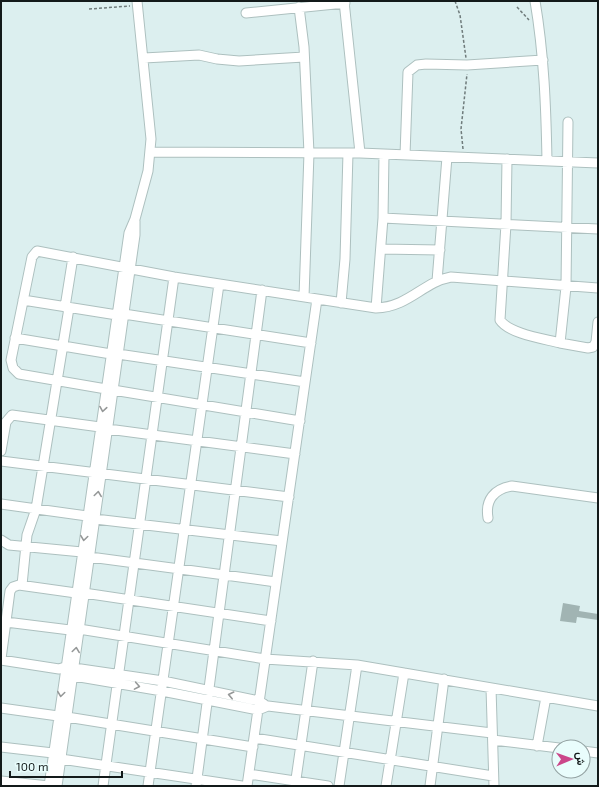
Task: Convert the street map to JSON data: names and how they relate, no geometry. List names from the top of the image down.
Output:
{
  "scale_bar": "100 m",
  "north": "right"
}
